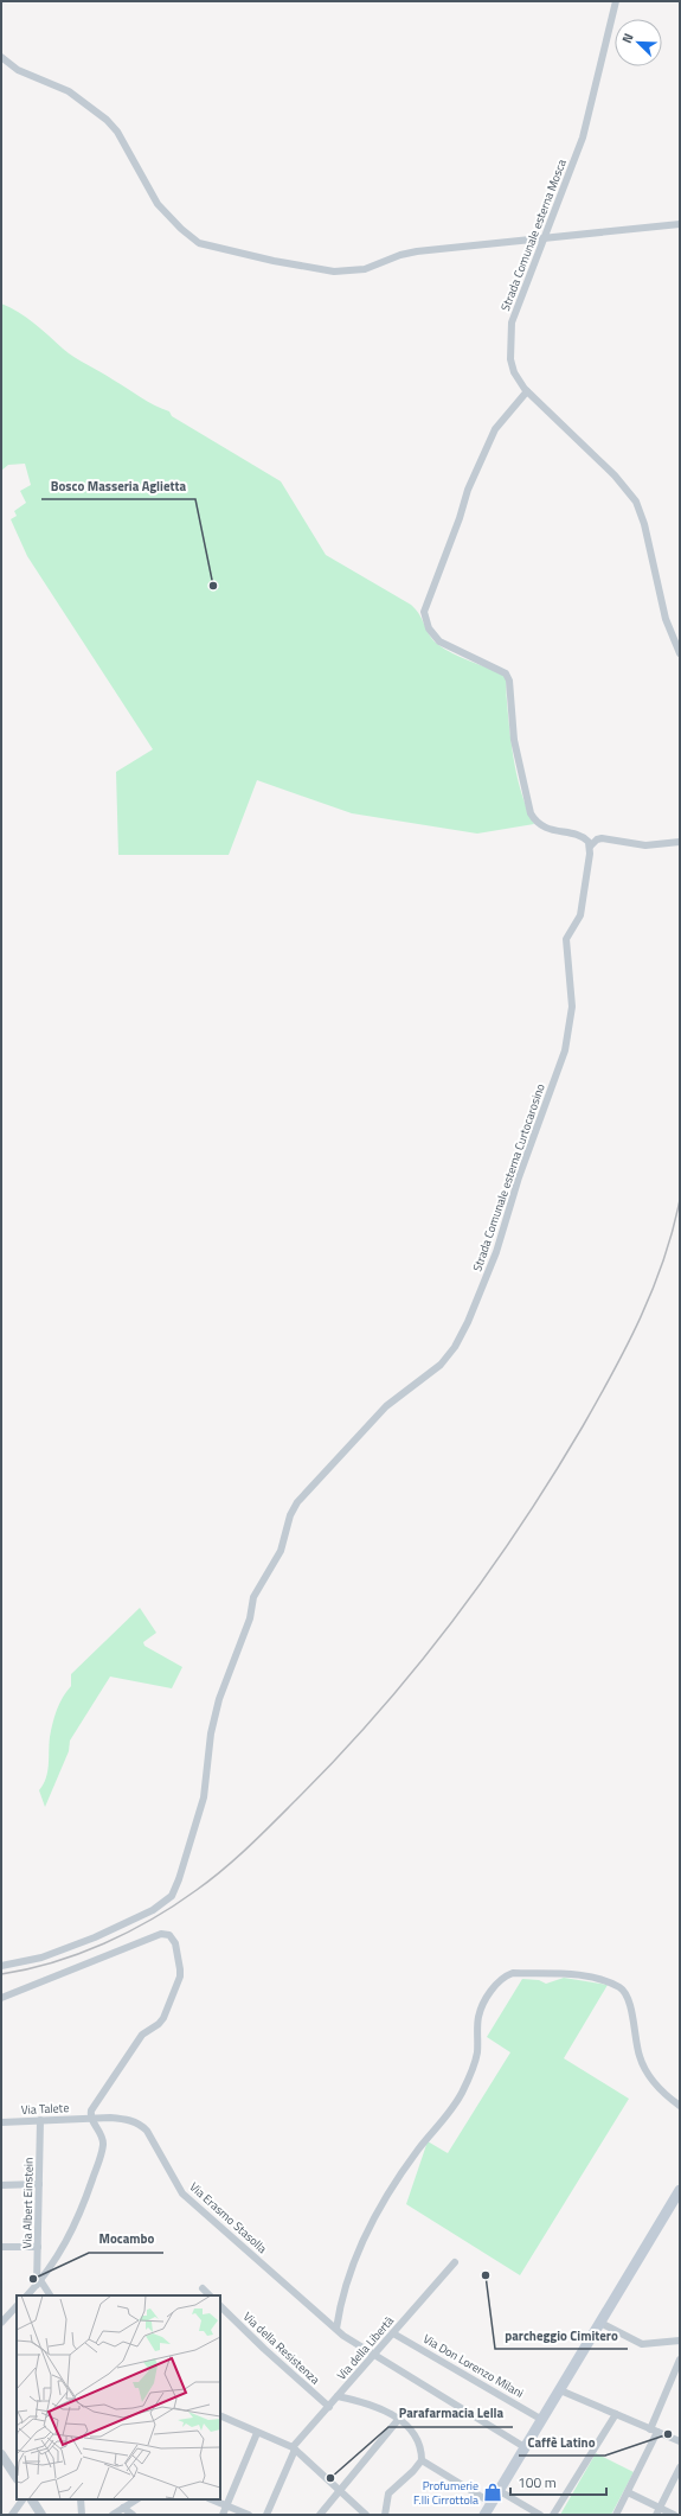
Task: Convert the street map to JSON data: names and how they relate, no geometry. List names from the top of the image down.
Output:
{
  "streets": {
    "street": [
      "Strada Comunale esterna Mosca",
      "Strada Comunale esterna Curtocarosino",
      "Via Talete",
      "Via Albert Einstein",
      "Via Erasmo Stasolla",
      "Via della Resistenza",
      "Via della Libertà",
      "Via Don Lorenzo Milani"
    ]
  },
  "crossings": [
    ["Via Talete", "Via Albert Einstein"],
    ["Via Talete", "Via Erasmo Stasolla"],
    ["Via della Resistenza", "Via della Libertà"],
    ["Via della Libertà", "Via Don Lorenzo Milani"]
  ],
  "places": {
    "other": [
      "Bosco Masseria Aglietta",
      "parcheggio Cimitero",
      "Mocambo",
      "Caffè Latino",
      "Parafarmacia Lella"
    ],
    "shop": ["Profumerie F.lli Cirrottola"]
  },
  "scale_bar": "100 m",
  "north": "top left"
}
